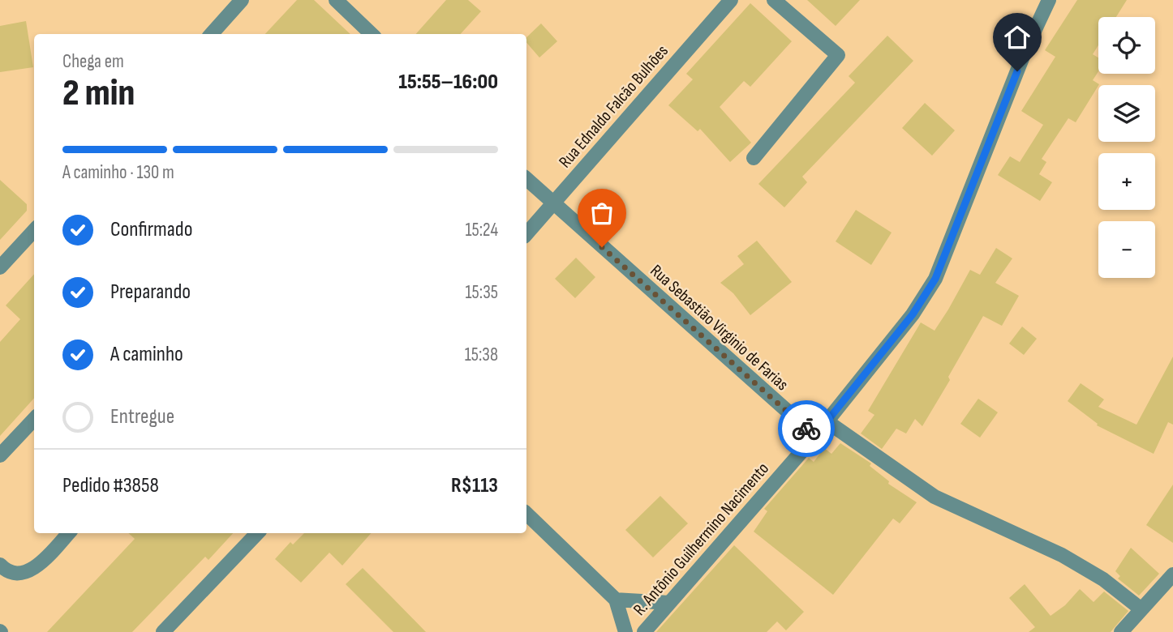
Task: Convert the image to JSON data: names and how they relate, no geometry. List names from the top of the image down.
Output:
{
  "streets": {
    "street": ["Rua Ednaldo Falcão Bulhões", "Rua Sebastião Virginio de Farias", "R. Antônio Guilhermino Nacimento"]
  },
  "crossings": [
    ["Rua Ednaldo Falcão Bulhões", "Rua Sebastião Virginio de Farias"],
    ["Rua Sebastião Virginio de Farias", "R. Antônio Guilhermino Nacimento"]
  ],
  "page": {
    "map_buttons": ["+", "−"],
    "heading": ["2 min", "Chega em", "15:55–16:00"],
    "panel": ["Pedido #3858", "R$113"],
    "bar": "A caminho · 130 m",
    "list": [
      ["Confirmado", "15:24"],
      ["Preparando", "15:35"],
      ["A caminho", "15:38"],
      "Entregue"
    ]
  }
}
